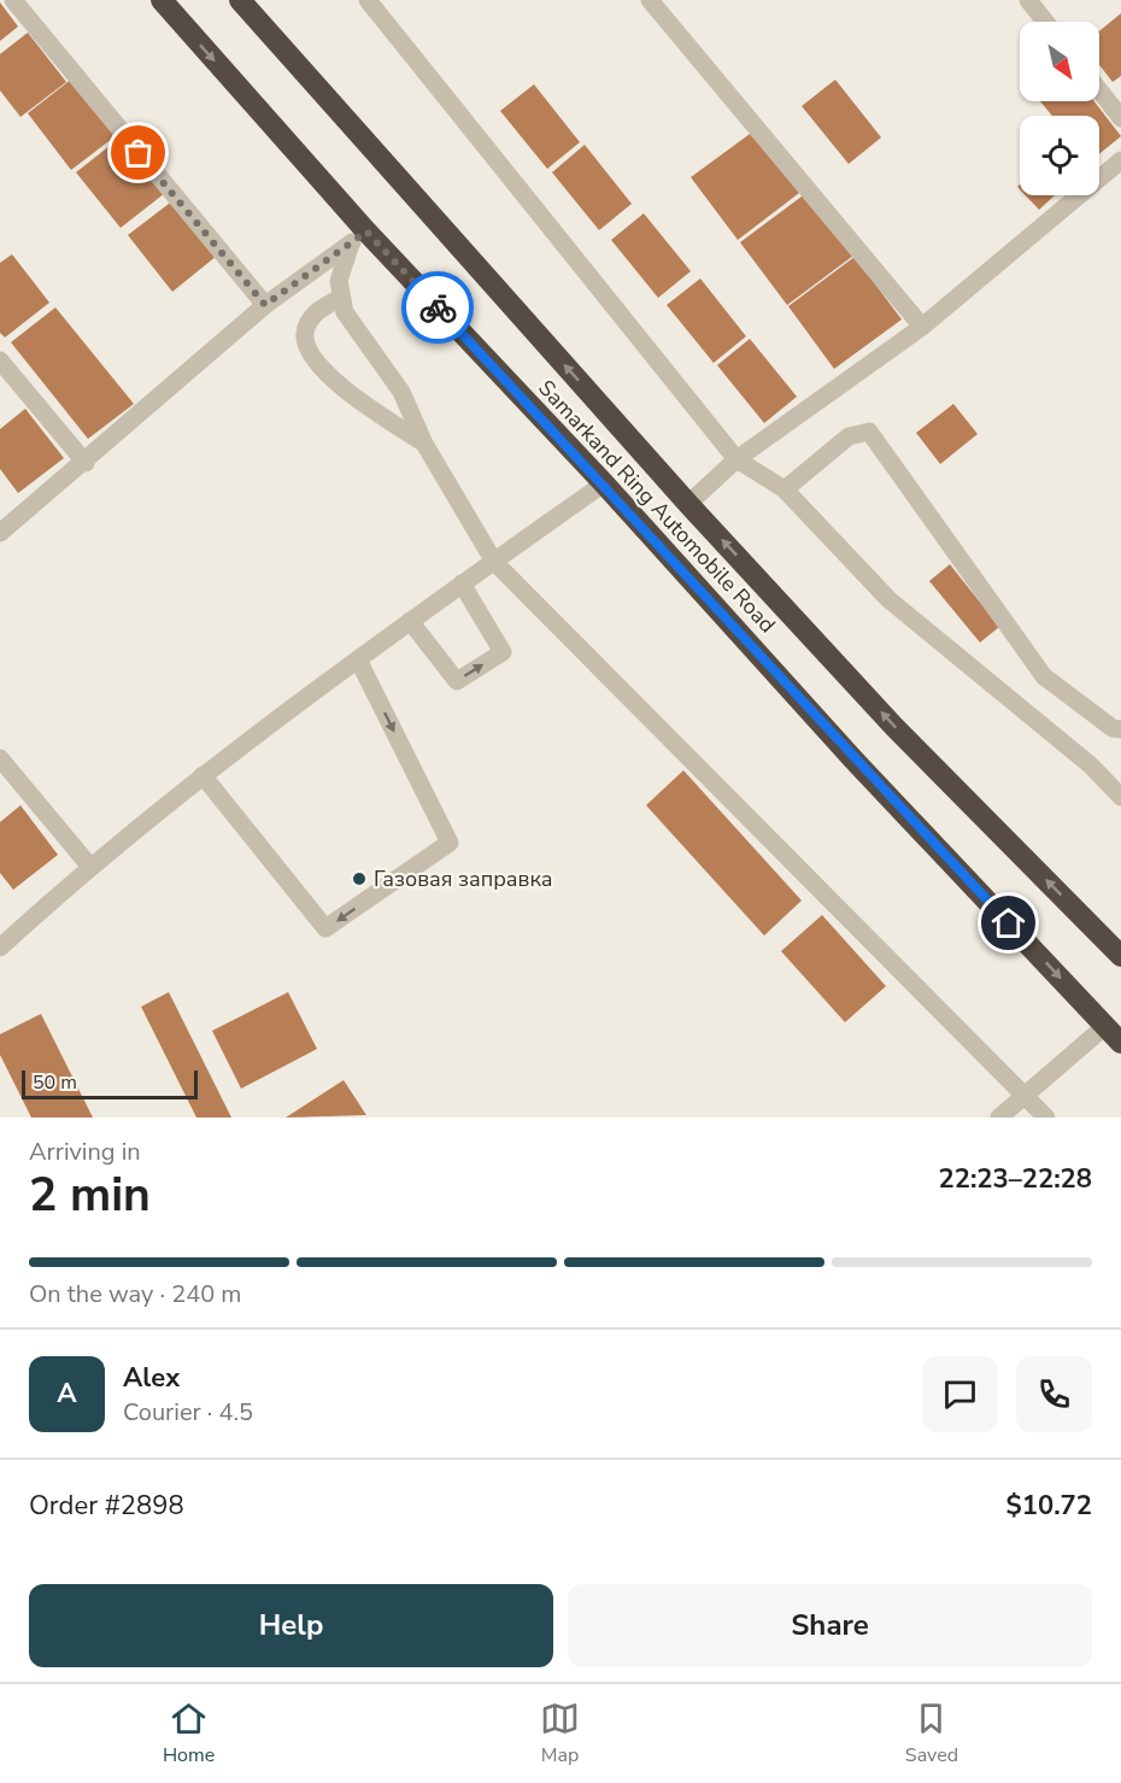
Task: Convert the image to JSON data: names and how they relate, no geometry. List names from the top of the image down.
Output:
{
  "streets": {
    "highway": ["Samarkand Ring Automobile Road"]
  },
  "places": ["Газовая заправка"],
  "scale_bar": "50 m",
  "north": "bottom right",
  "page": {
    "scale": "50 m",
    "heading": ["2 min", "Arriving in", "22:23–22:28"],
    "panel": [
      "Alex",
      "Courier · 4.5",
      "Order #2898",
      "$10.72"
    ],
    "bar": "On the way · 240 m",
    "round": "A",
    "buttons": ["Help", "Share"],
    "tabs": ["Home", "Map", "Saved"]
  }
}
